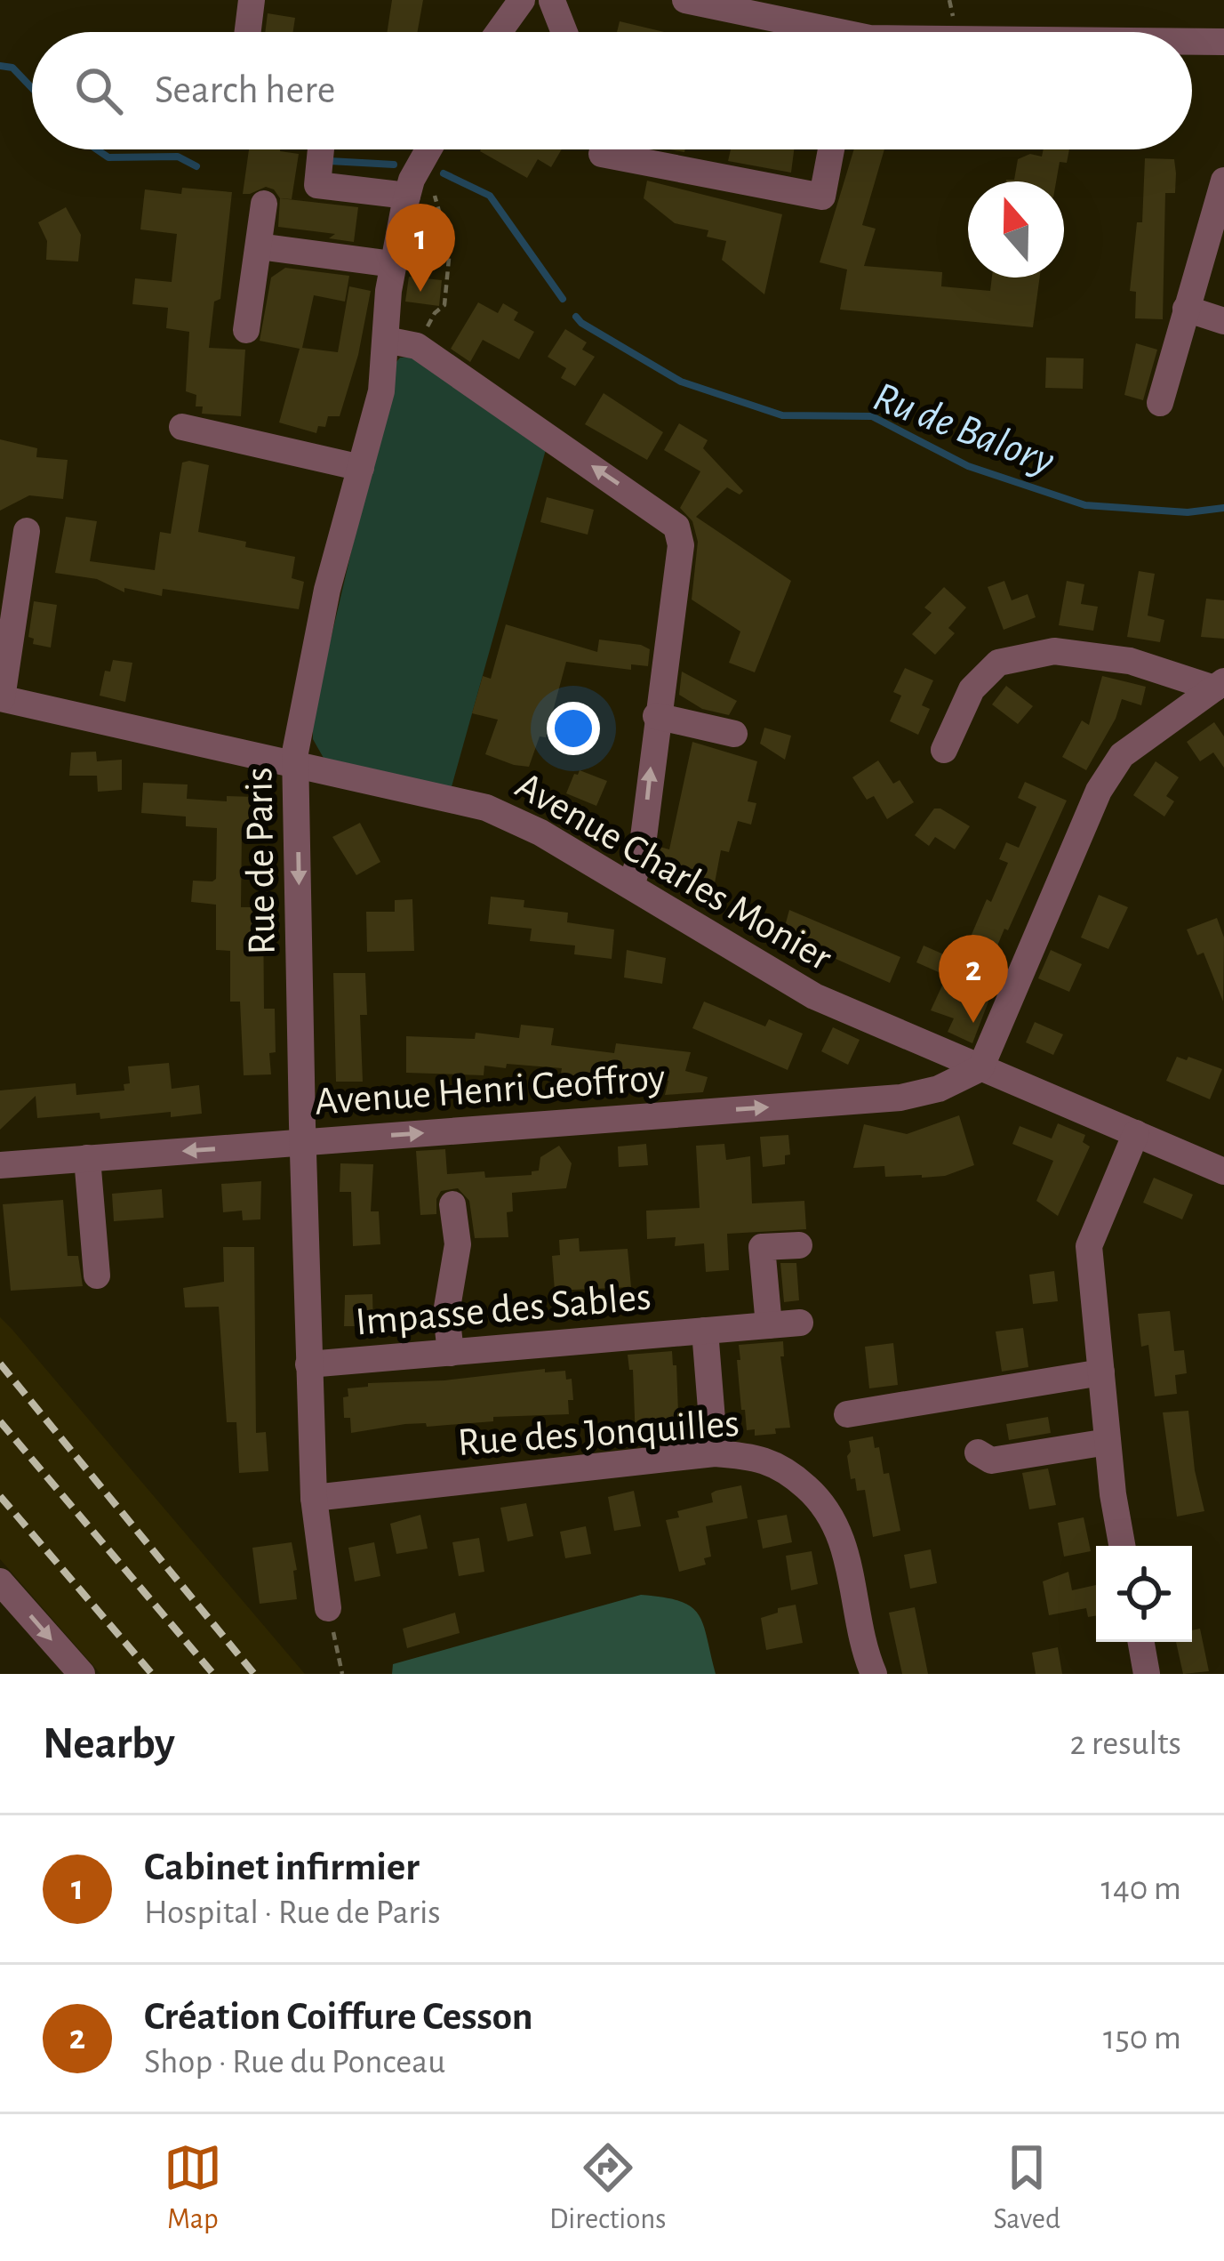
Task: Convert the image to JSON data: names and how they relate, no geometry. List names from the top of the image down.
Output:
{
  "streets": {
    "street": [
      "Rue de Paris",
      "Avenue Charles Monier",
      "Avenue Henri Geoffroy",
      "Impasse des Sables",
      "Rue des Jonquilles"
    ]
  },
  "crossings": [
    ["Rue de Paris", "Avenue Charles Monier"],
    ["Rue de Paris", "Avenue Henri Geoffroy"],
    ["Rue de Paris", "Impasse des Sables"],
    ["Rue de Paris", "Rue des Jonquilles"],
    ["Avenue Charles Monier", "Avenue Henri Geoffroy"],
    ["Impasse des Sables", "Rue des Jonquilles"]
  ],
  "water": ["Ru de Balory"],
  "north": "top",
  "page": {
    "search": "Search here",
    "pins": ["1", "2"],
    "heading": ["Nearby", "2 results"],
    "list": [
      {
        "mark": "1",
        "name": "Cabinet infirmier",
        "note": "Hospital · Rue de Paris",
        "value": "140 m"
      },
      {
        "mark": "2",
        "name": "Création Coiffure Cesson",
        "note": "Shop · Rue du Ponceau",
        "value": "150 m"
      }
    ],
    "nav": ["Map", "Directions", "Saved"]
  }
}
